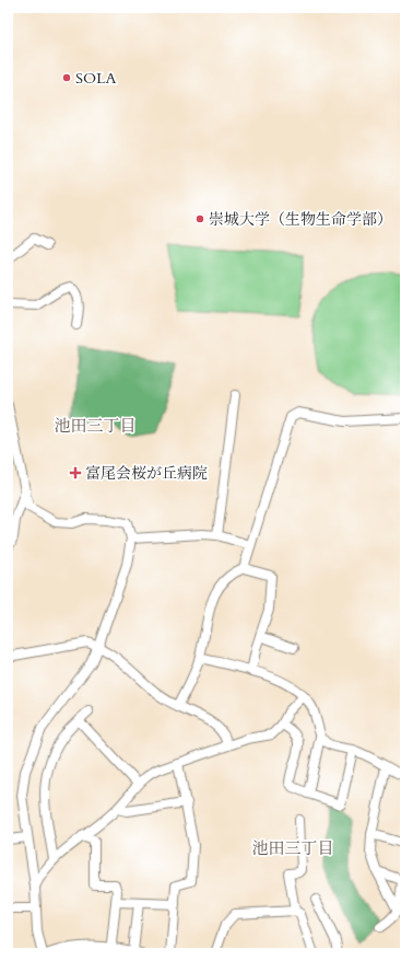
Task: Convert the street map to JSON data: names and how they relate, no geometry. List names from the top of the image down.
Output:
{
  "districts": ["池田三丁目", "池田三丁目"],
  "places": {
    "other": ["SOLA", "崇城大学（生物生命学部）"],
    "health": ["富尾会桜が丘病院"]
  }
}
